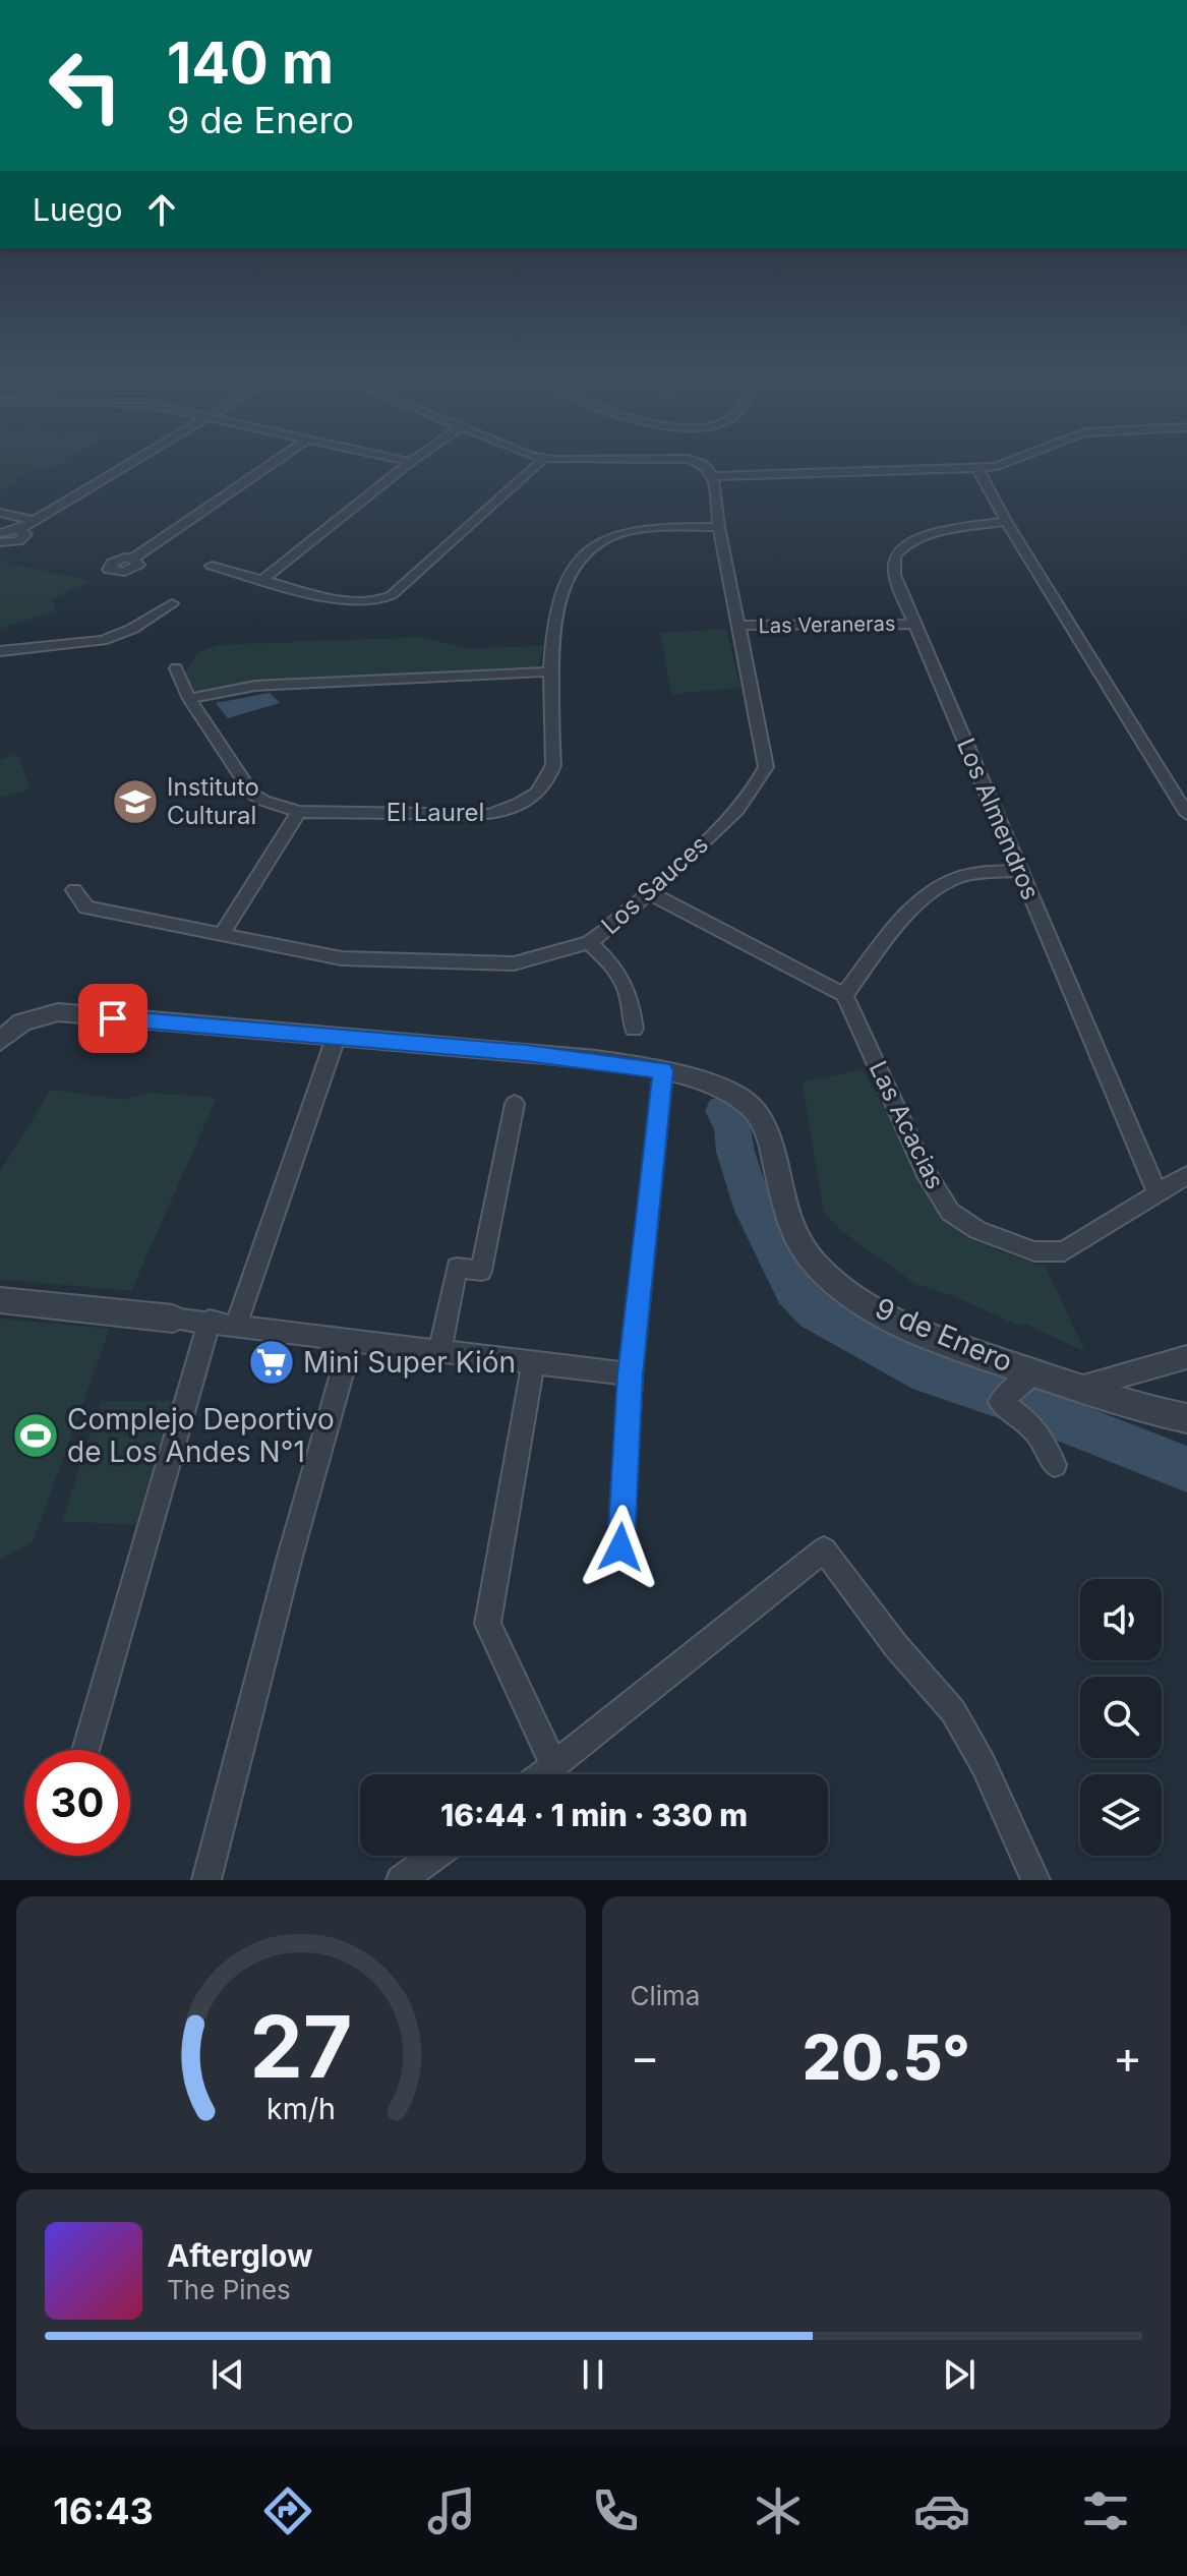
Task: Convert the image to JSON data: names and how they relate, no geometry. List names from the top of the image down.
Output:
{
  "streets": {
    "street": [
      "Las Veraneras",
      "El Laurel",
      "Los Almendros",
      "Los Sauces",
      "Las Acacias",
      "9 de Enero"
    ]
  },
  "crossings": [
    ["Las Veraneras", "Los Almendros"],
    ["Las Veraneras", "Los Sauces"],
    ["El Laurel", "Los Sauces"],
    ["Los Almendros", "Las Acacias"]
  ],
  "places": {
    "school or university": ["Instituto Cultural"],
    "supermarket": ["Mini Super Kión"],
    "sports": ["Complejo Deportivo de Los Andes N°1"]
  },
  "page": {
    "turn": ["140 m", "9 de Enero"],
    "then": "Luego",
    "limit": "30",
    "trip": "16:44 · 1 min · 330 m",
    "tile": "Clima",
    "heat": ["−", "20.5°", "+"],
    "song": ["Afterglow", "The Pines"],
    "tabs": "16:43",
    "gauge": ["27", "km/h"]
  }
}
